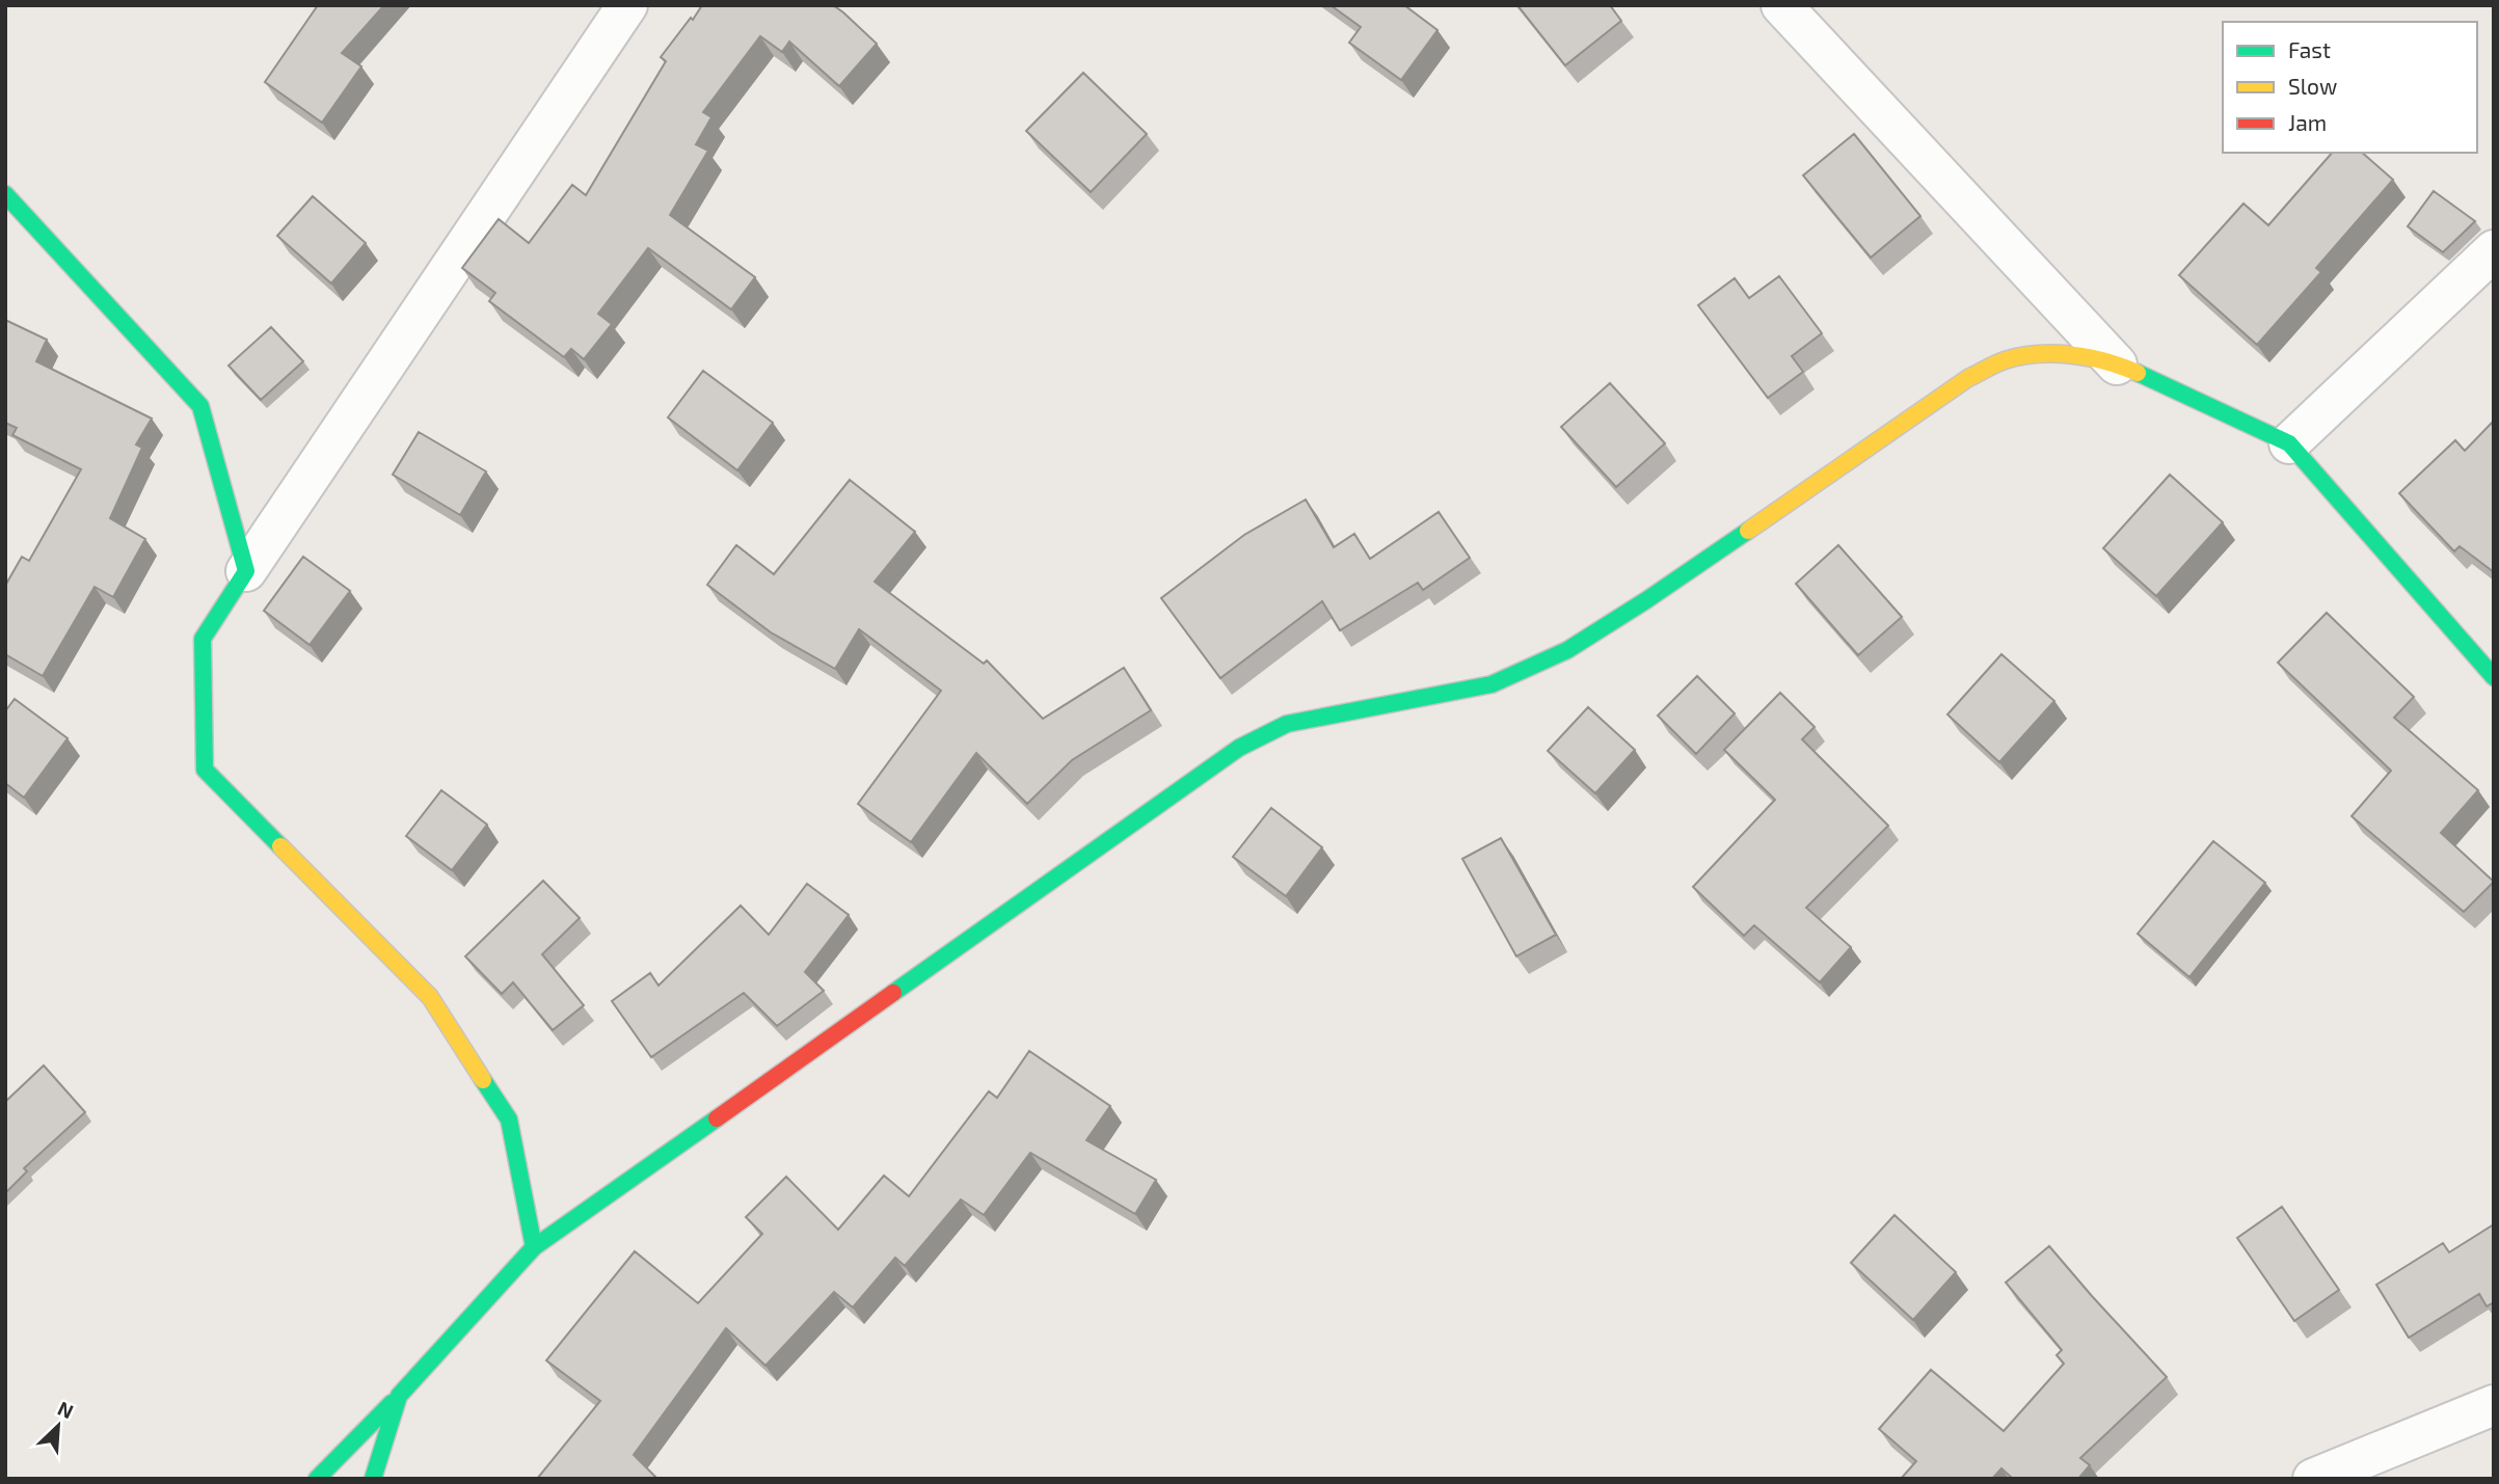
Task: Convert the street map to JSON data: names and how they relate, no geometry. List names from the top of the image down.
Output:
{
  "legend": ["Fast", "Slow", "Jam"],
  "north": "top right"
}
